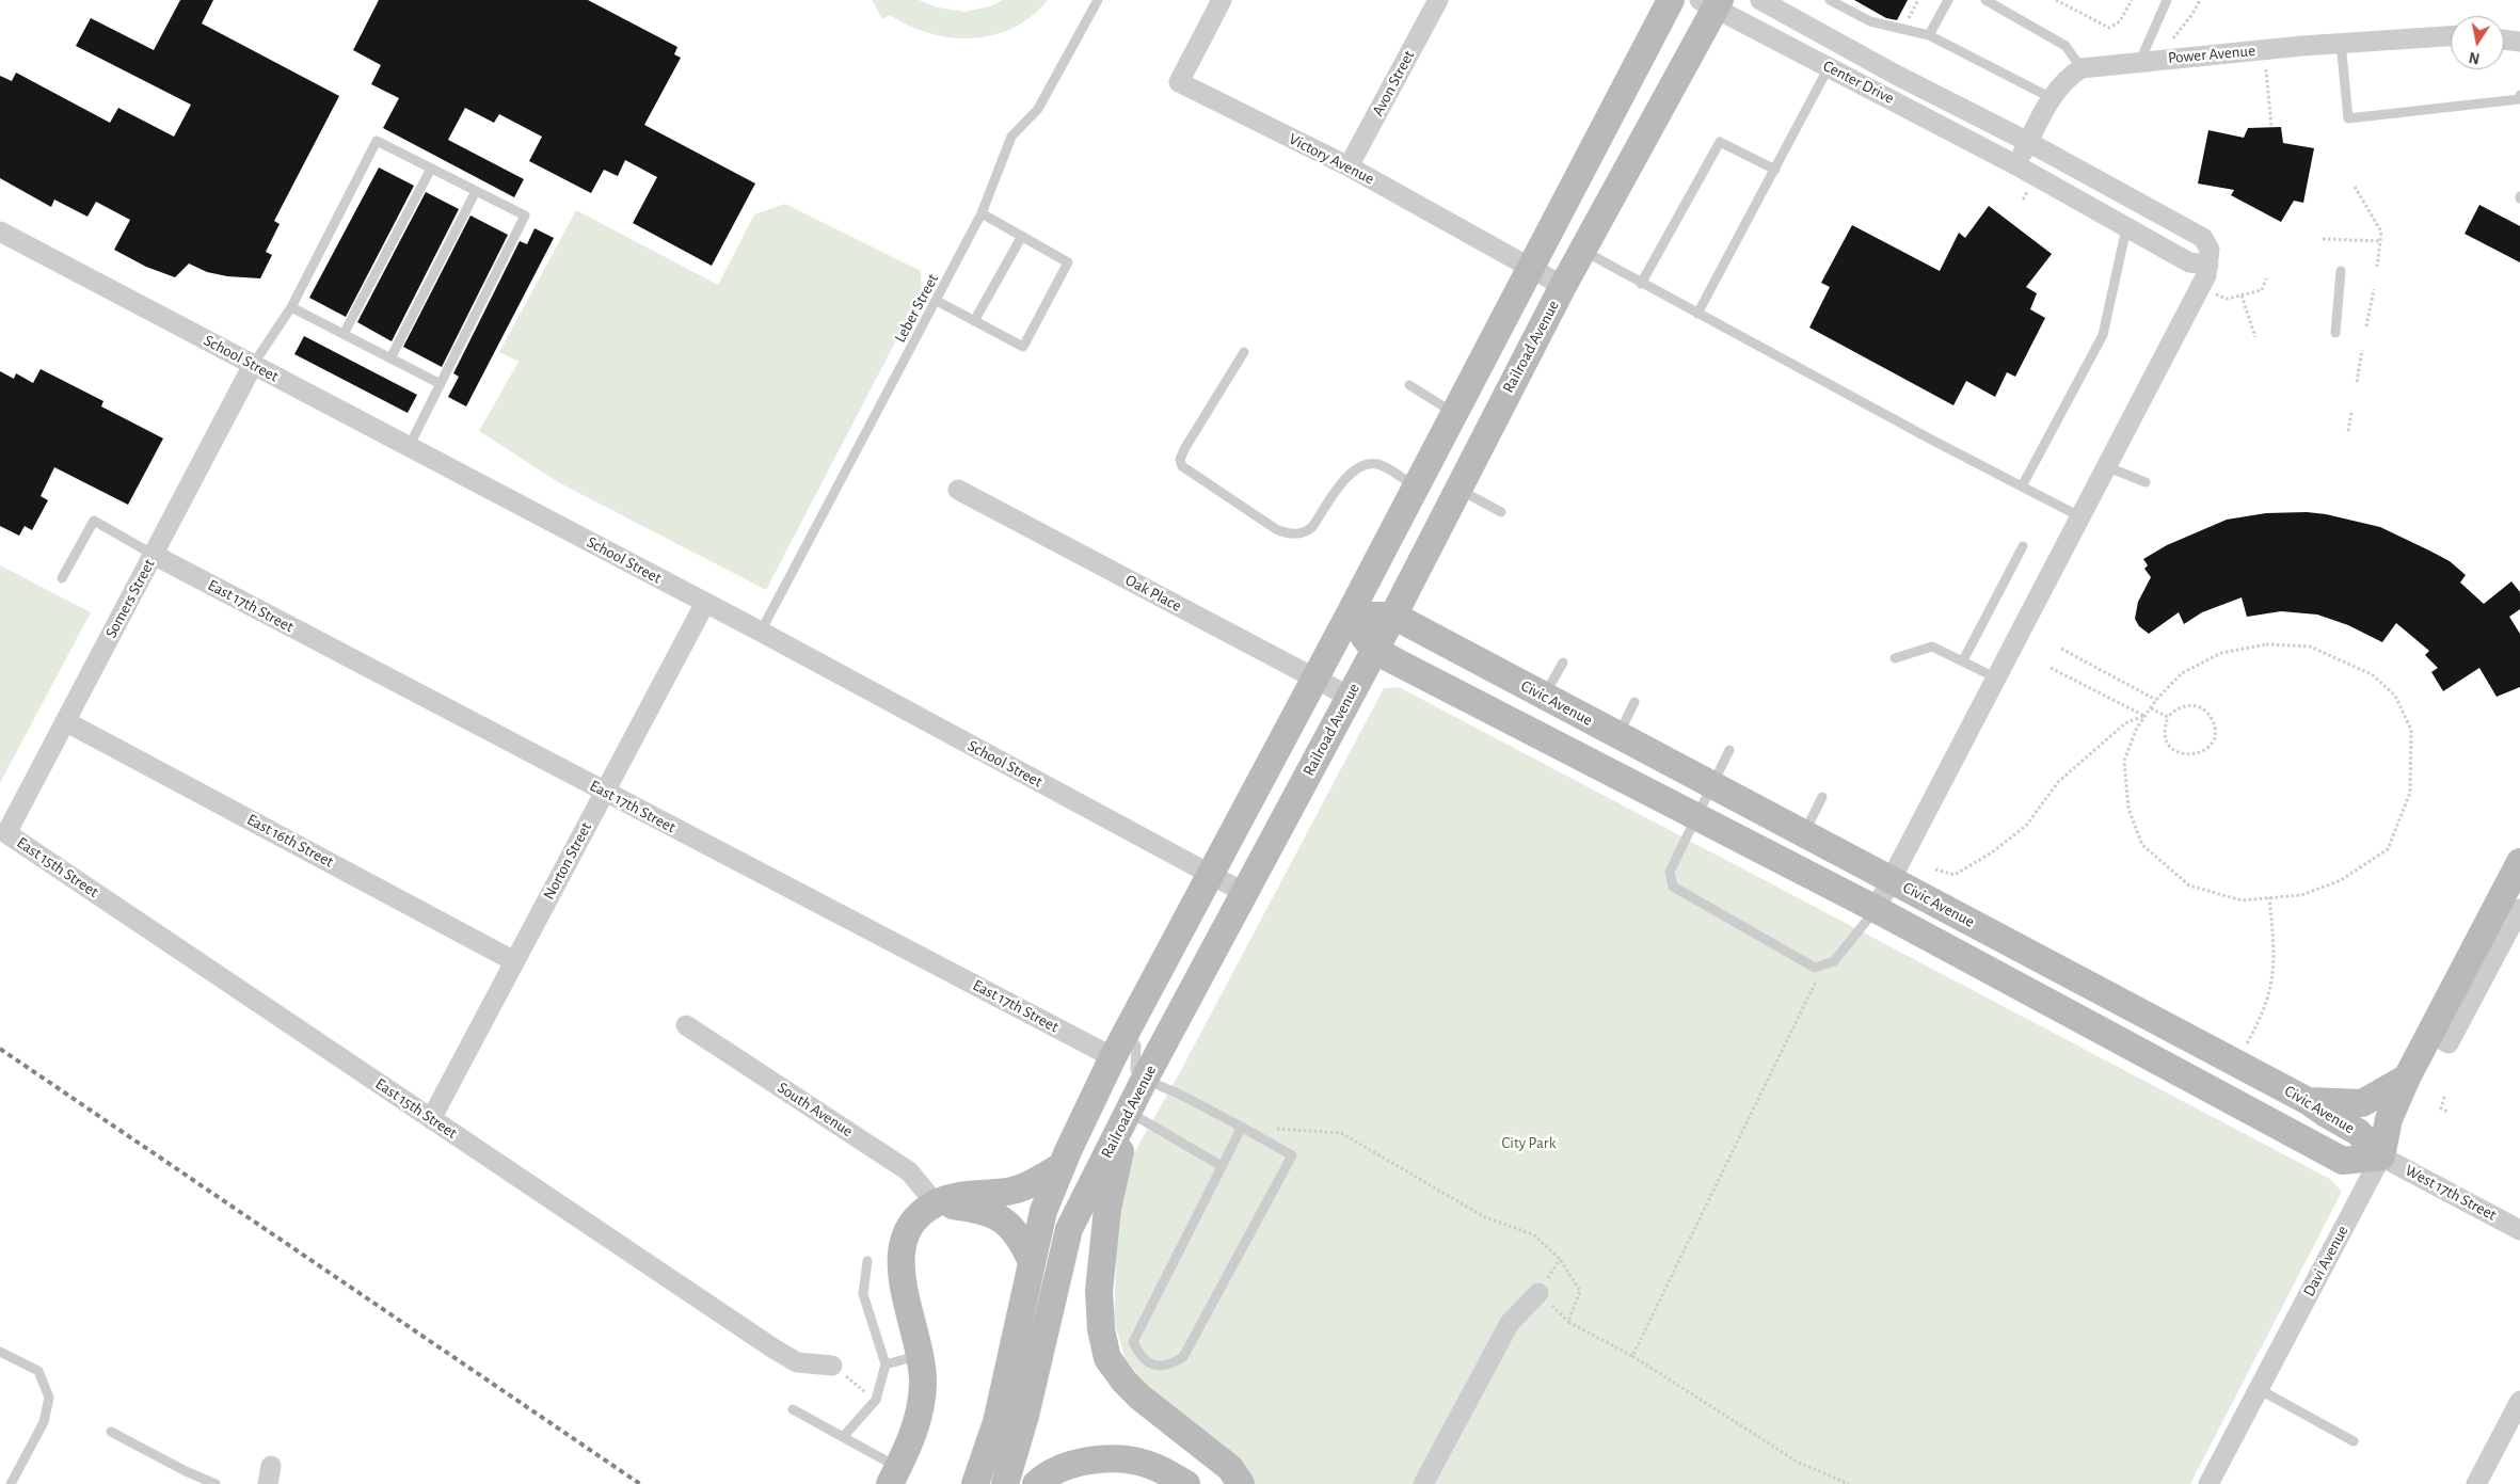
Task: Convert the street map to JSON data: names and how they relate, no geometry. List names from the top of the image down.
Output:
{
  "streets": {
    "main road": ["Railroad Avenue", "Civic Avenue", "Davi Avenue"],
    "street": [
      "Power Avenue",
      "Center Drive",
      "Avon Street",
      "Victory Avenue",
      "School Street",
      "Oak Place",
      "Somers Street",
      "East 17th Street",
      "East 16th Street",
      "Norton Street",
      "East 15th Street",
      "South Avenue",
      "West 17th Street"
    ],
    "lane": ["Leber Street"]
  },
  "crossings": [
    ["Center Drive", "Railroad Avenue"],
    ["Avon Street", "Victory Avenue"],
    ["Victory Avenue", "Railroad Avenue"],
    ["Leber Street", "School Street"],
    ["Railroad Avenue", "School Street"],
    ["Railroad Avenue", "Oak Place"],
    ["Railroad Avenue", "Civic Avenue"],
    ["School Street", "Somers Street"],
    ["School Street", "Norton Street"],
    ["Somers Street", "East 17th Street"],
    ["Somers Street", "East 16th Street"],
    ["Somers Street", "East 15th Street"],
    ["East 17th Street", "Norton Street"],
    ["Civic Avenue", "West 17th Street"],
    ["Civic Avenue", "Davi Avenue"],
    ["East 16th Street", "Norton Street"],
    ["Norton Street", "East 15th Street"],
    ["West 17th Street", "Davi Avenue"]
  ],
  "parks": ["City Park"],
  "north": "bottom"
}
